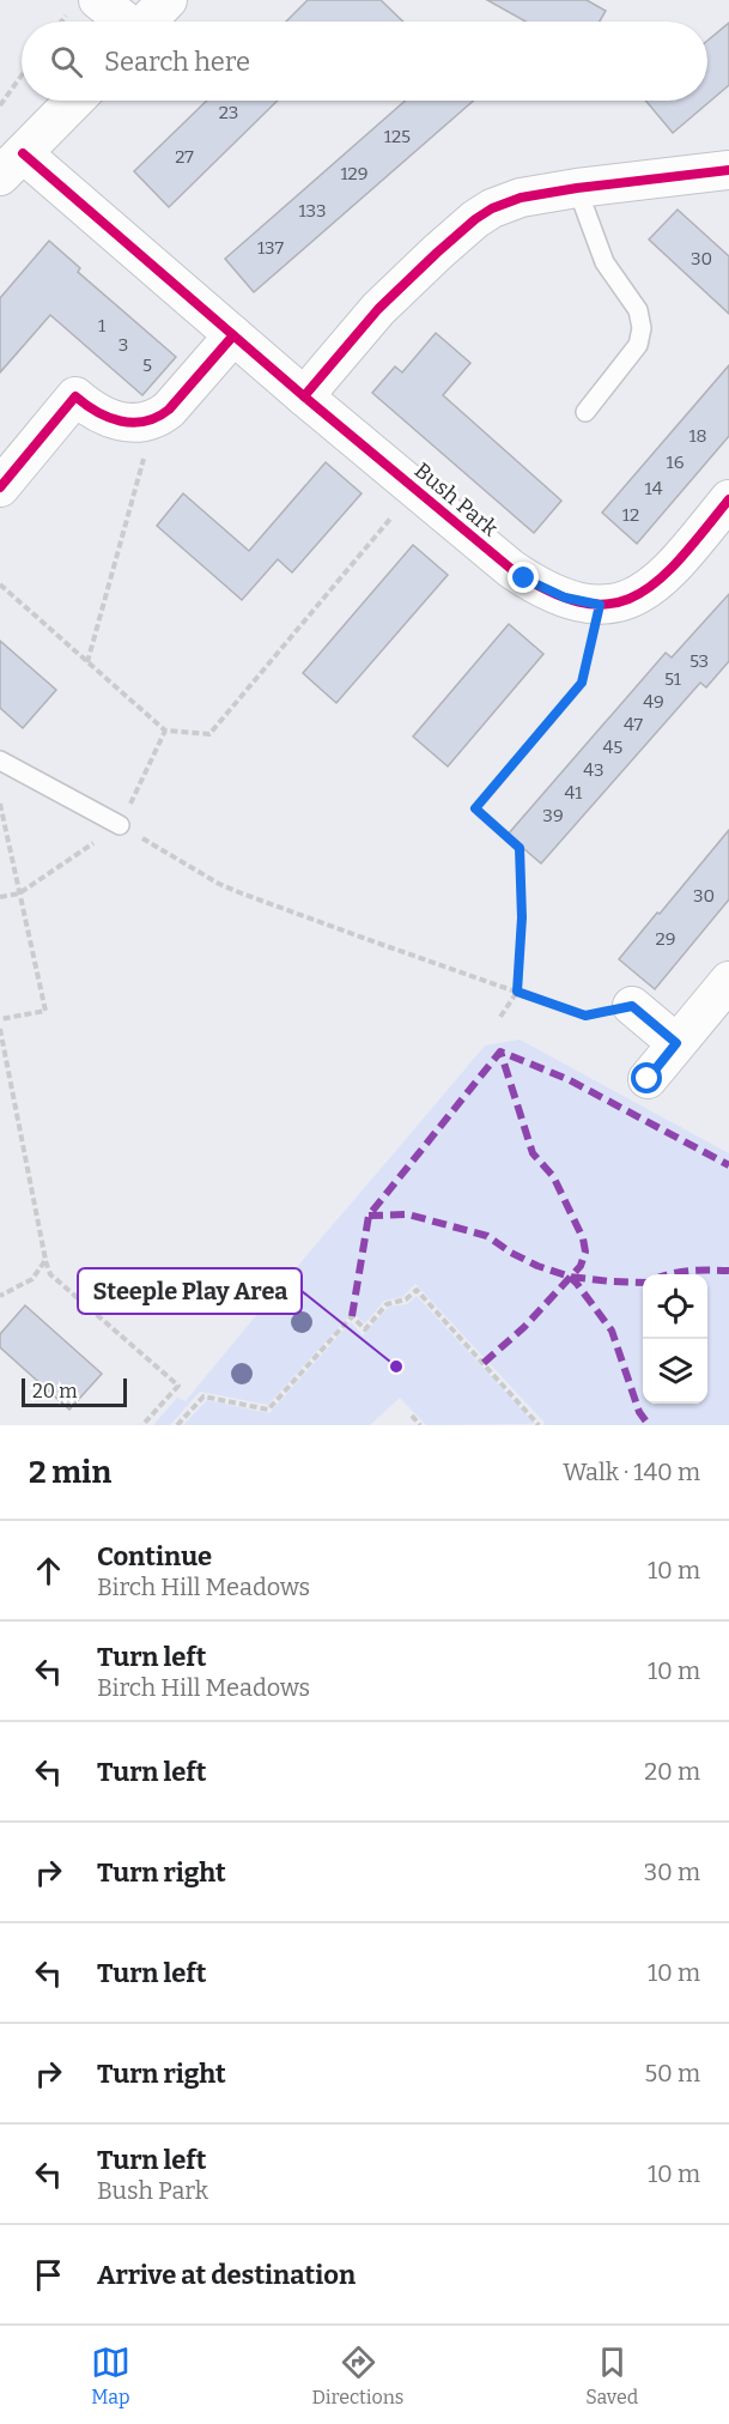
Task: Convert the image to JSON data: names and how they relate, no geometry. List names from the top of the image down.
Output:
{
  "streets": {
    "street": ["Bush Park"]
  },
  "places": ["Steeple Play Area"],
  "house_numbers": [
    "23",
    "125",
    "27",
    "129",
    "133",
    "137",
    "30",
    "1",
    "3",
    "5",
    "18",
    "16",
    "14",
    "12",
    "53",
    "51",
    "49",
    "47",
    "45",
    "43",
    "41",
    "39",
    "30",
    "29"
  ],
  "scale_bar": "20 m",
  "page": {
    "search": "Search here",
    "scale": "20 m",
    "heading": ["2 min", "Walk · 140 m"],
    "list": [
      ["Continue", "Birch Hill Meadows", "10 m"],
      ["Turn left", "Birch Hill Meadows", "10 m"],
      ["Turn left", "20 m"],
      ["Turn right", "30 m"],
      ["Turn left", "10 m"],
      ["Turn right", "50 m"],
      ["Turn left", "Bush Park", "10 m"],
      "Arrive at destination"
    ],
    "nav": ["Map", "Directions", "Saved"]
  }
}
